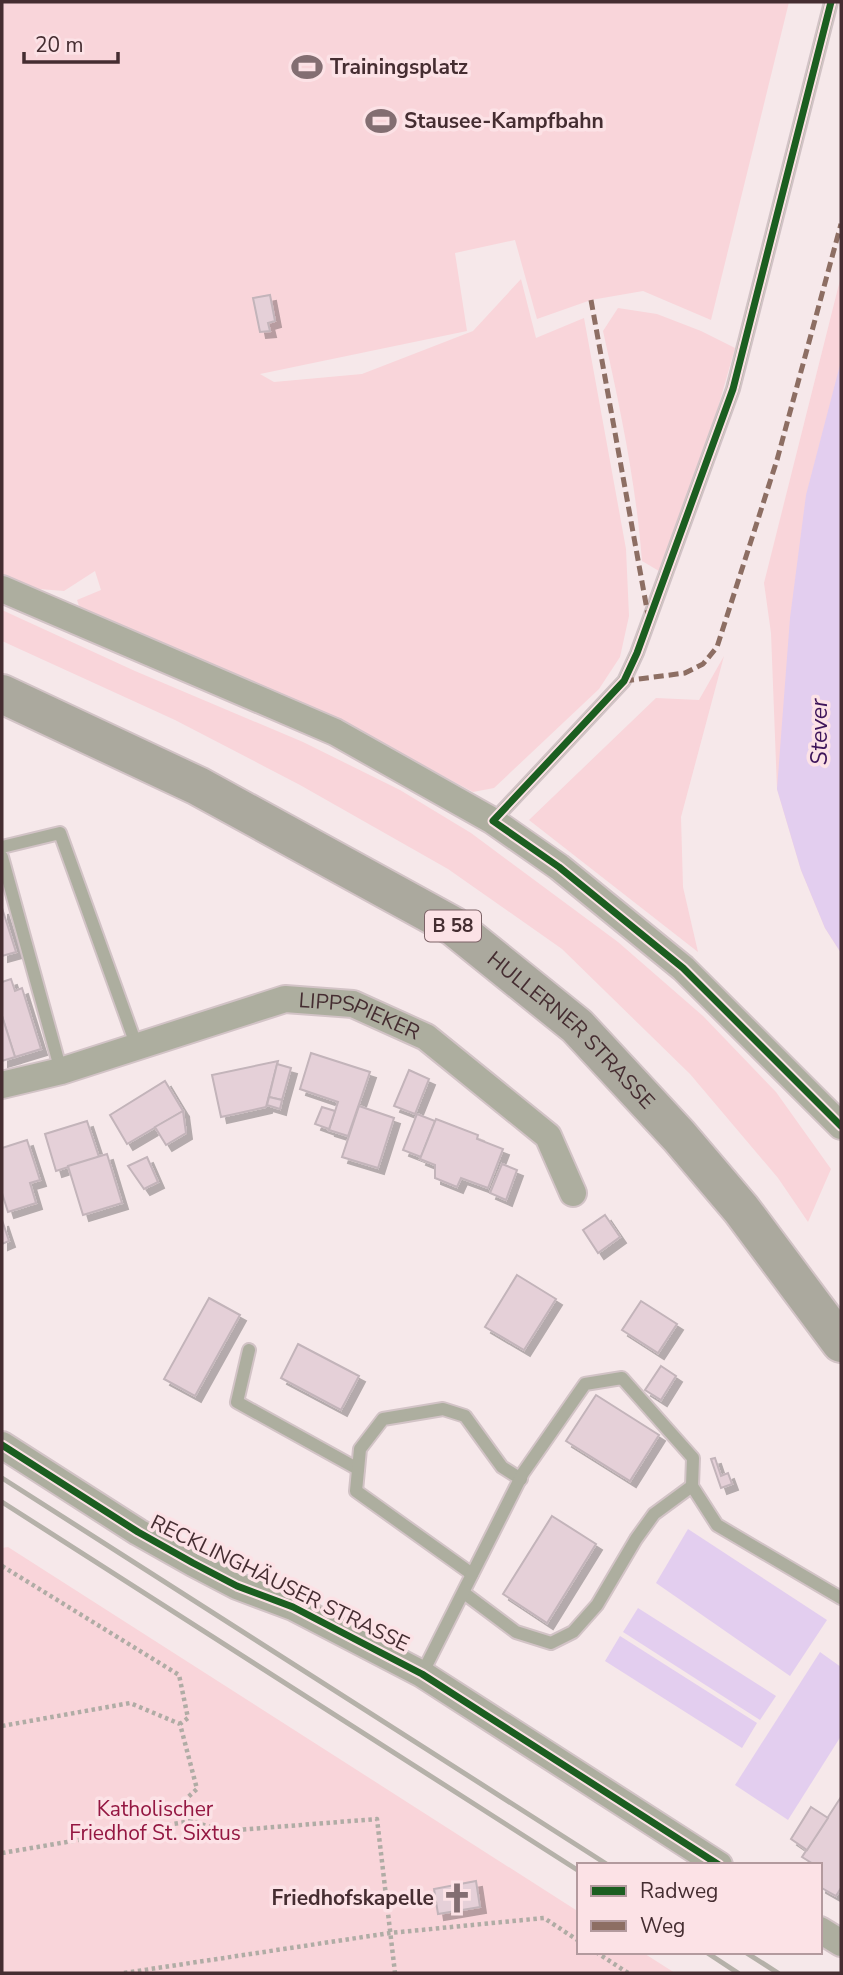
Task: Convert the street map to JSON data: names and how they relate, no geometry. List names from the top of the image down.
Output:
{
  "streets": {
    "main road": ["B 58", "HULLERNER STRASSE"],
    "street": ["LIPPSPIEKER", "RECKLINGHÄUSER STRASSE"]
  },
  "water": ["Stever"],
  "parks": ["Katholischer Friedhof St. Sixtus"],
  "places": {
    "sports": ["Trainingsplatz", "Stausee-Kampfbahn"],
    "church": ["Friedhofskapelle"]
  },
  "legend": ["Radweg", "Weg"],
  "scale_bar": "20 m"
}
